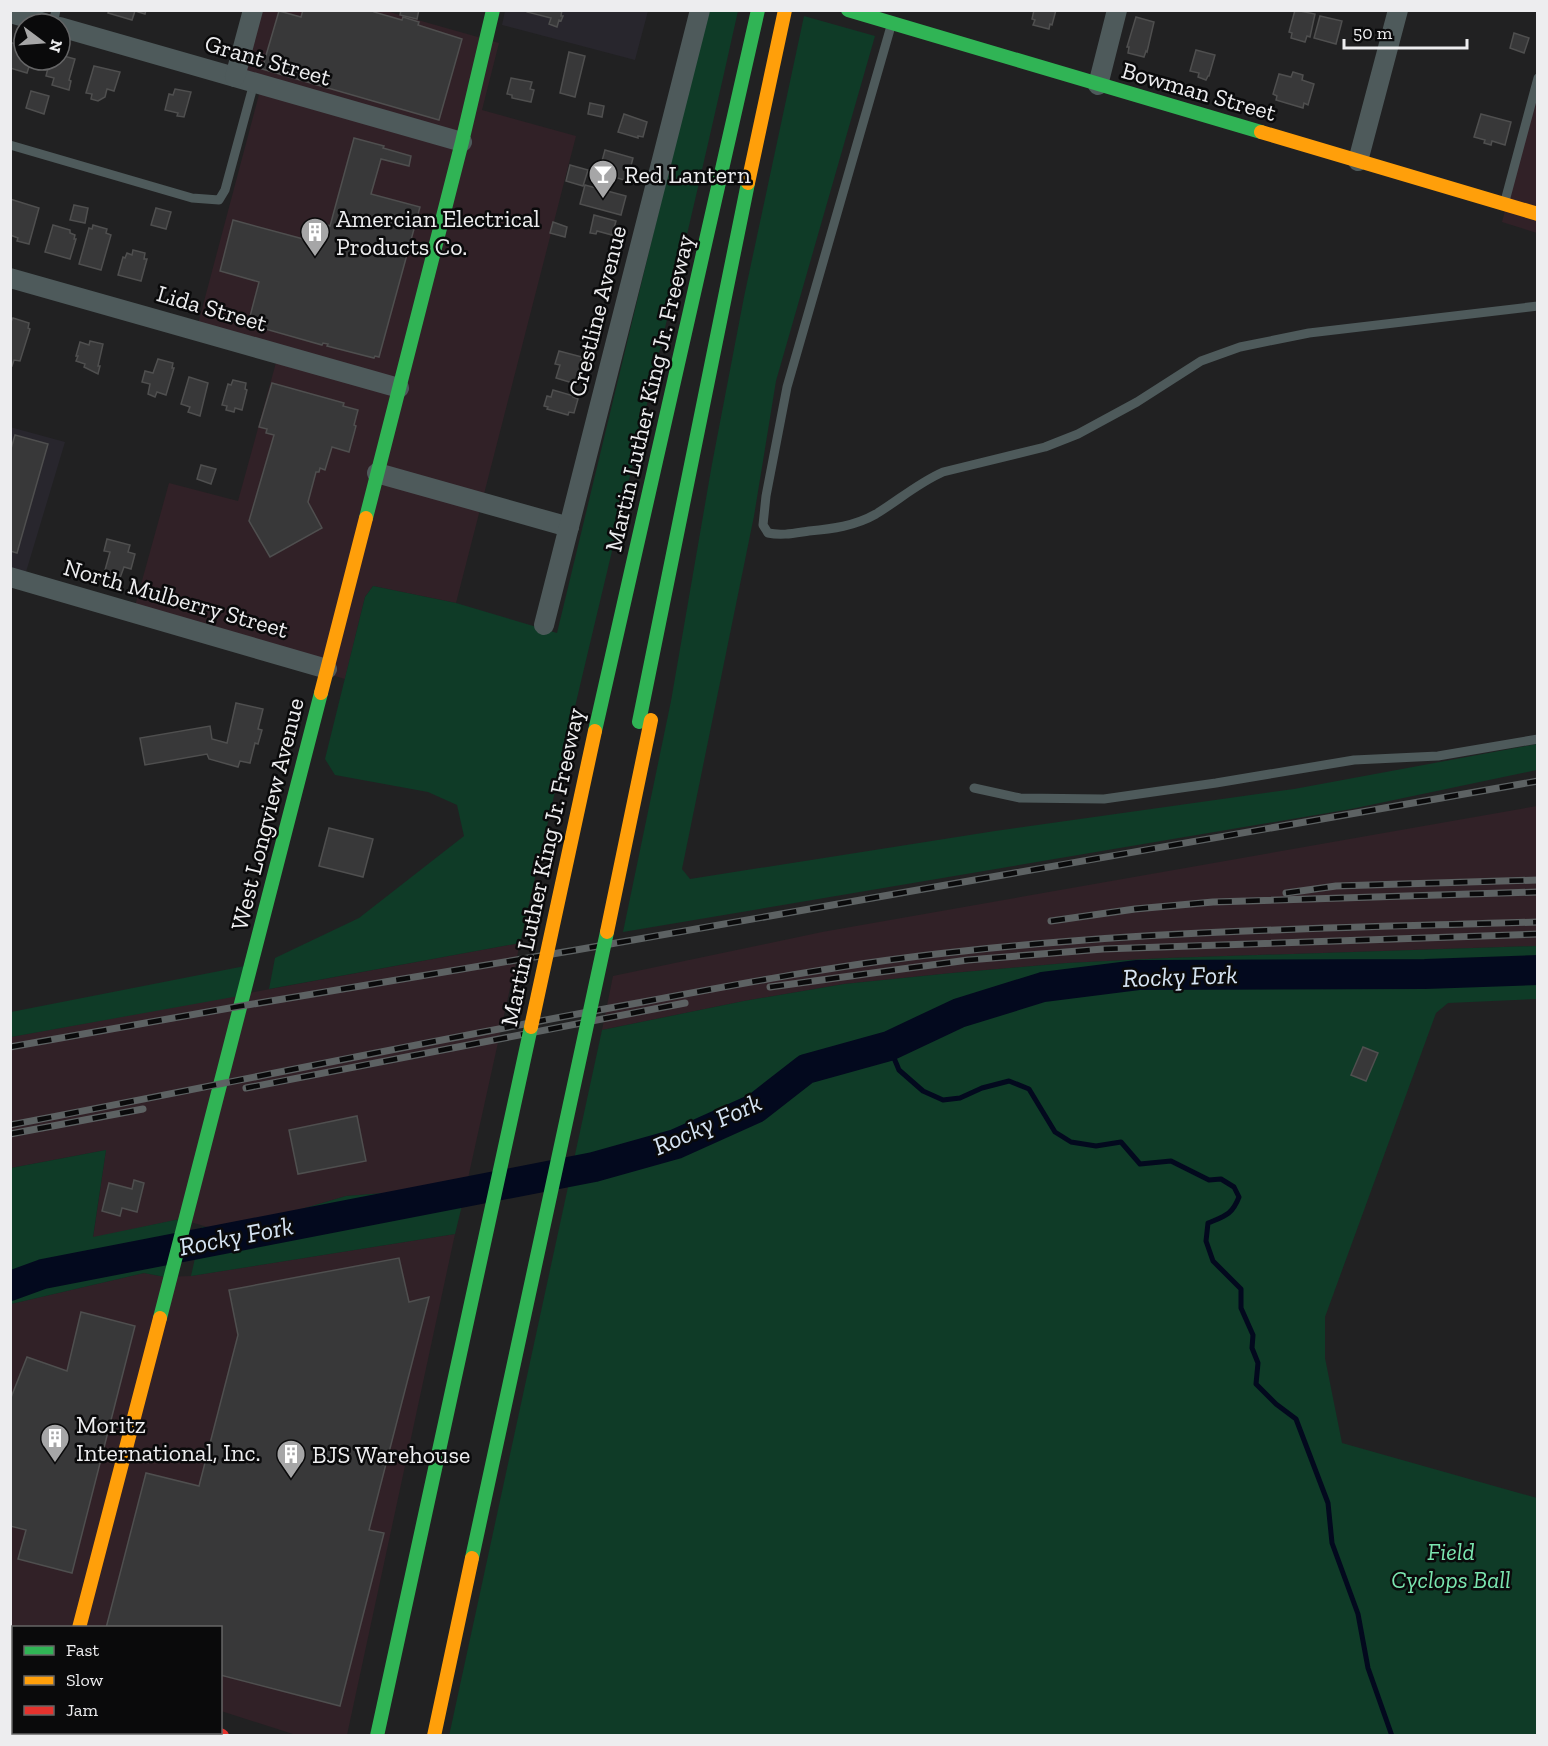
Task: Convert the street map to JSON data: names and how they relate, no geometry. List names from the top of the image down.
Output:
{
  "streets": {
    "main road": ["Bowman Street", "Martin Luther King Jr. Freeway", "West Longview Avenue"],
    "street": [
      "Grant Street",
      "Lida Street",
      "Crestline Avenue",
      "North Mulberry Street"
    ]
  },
  "crossings": [
    ["Grant Street", "West Longview Avenue"],
    ["Lida Street", "West Longview Avenue"],
    ["North Mulberry Street", "West Longview Avenue"]
  ],
  "water": ["Rocky Fork"],
  "parks": ["Field Cyclops Ball"],
  "places": {
    "bar": ["Red Lantern"],
    "building": ["Amercian Electrical Products Co.", "Moritz International, Inc.", "BJS Warehouse"]
  },
  "legend": ["Fast", "Slow", "Jam"],
  "scale_bar": "50 m",
  "north": "right"
}
